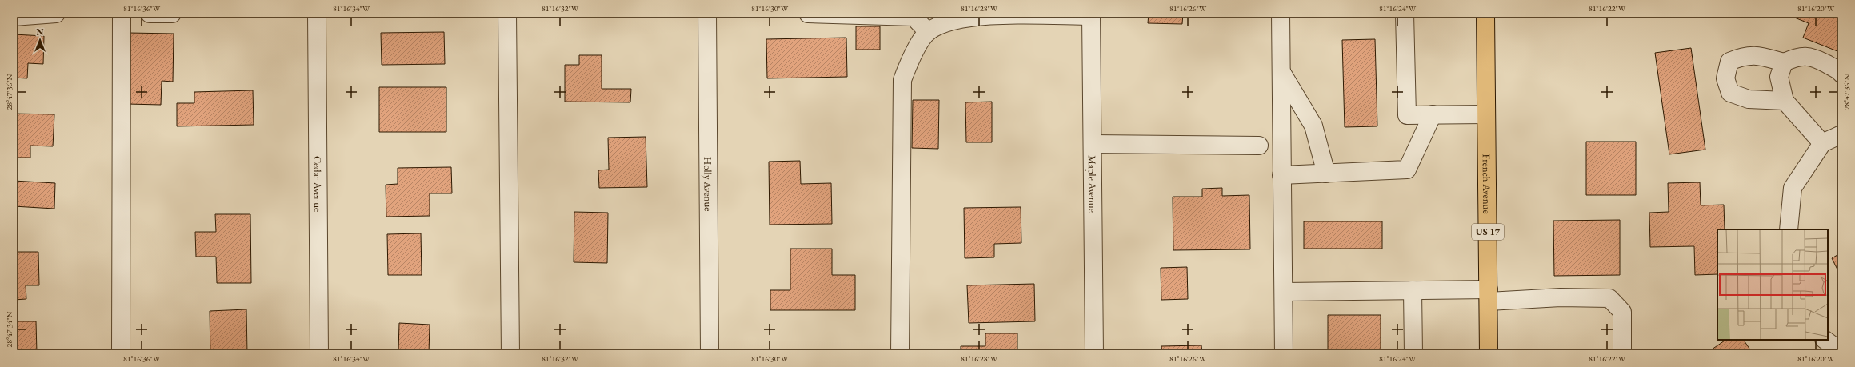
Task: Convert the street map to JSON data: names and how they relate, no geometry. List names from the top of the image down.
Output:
{
  "streets": {
    "main road": ["French Avenue", "US 17"],
    "street": ["Holly Avenue", "Maple Avenue", "Cedar Avenue"]
  },
  "north": "top",
  "coordinates": [
    "81°16'36\"W",
    "81°16'34\"W",
    "81°16'32\"W",
    "81°16'30\"W",
    "81°16'28\"W",
    "81°16'26\"W",
    "81°16'24\"W",
    "81°16'22\"W",
    "81°16'20\"W",
    "28°47'36\"N",
    "28°47'34\"N"
  ]
}
